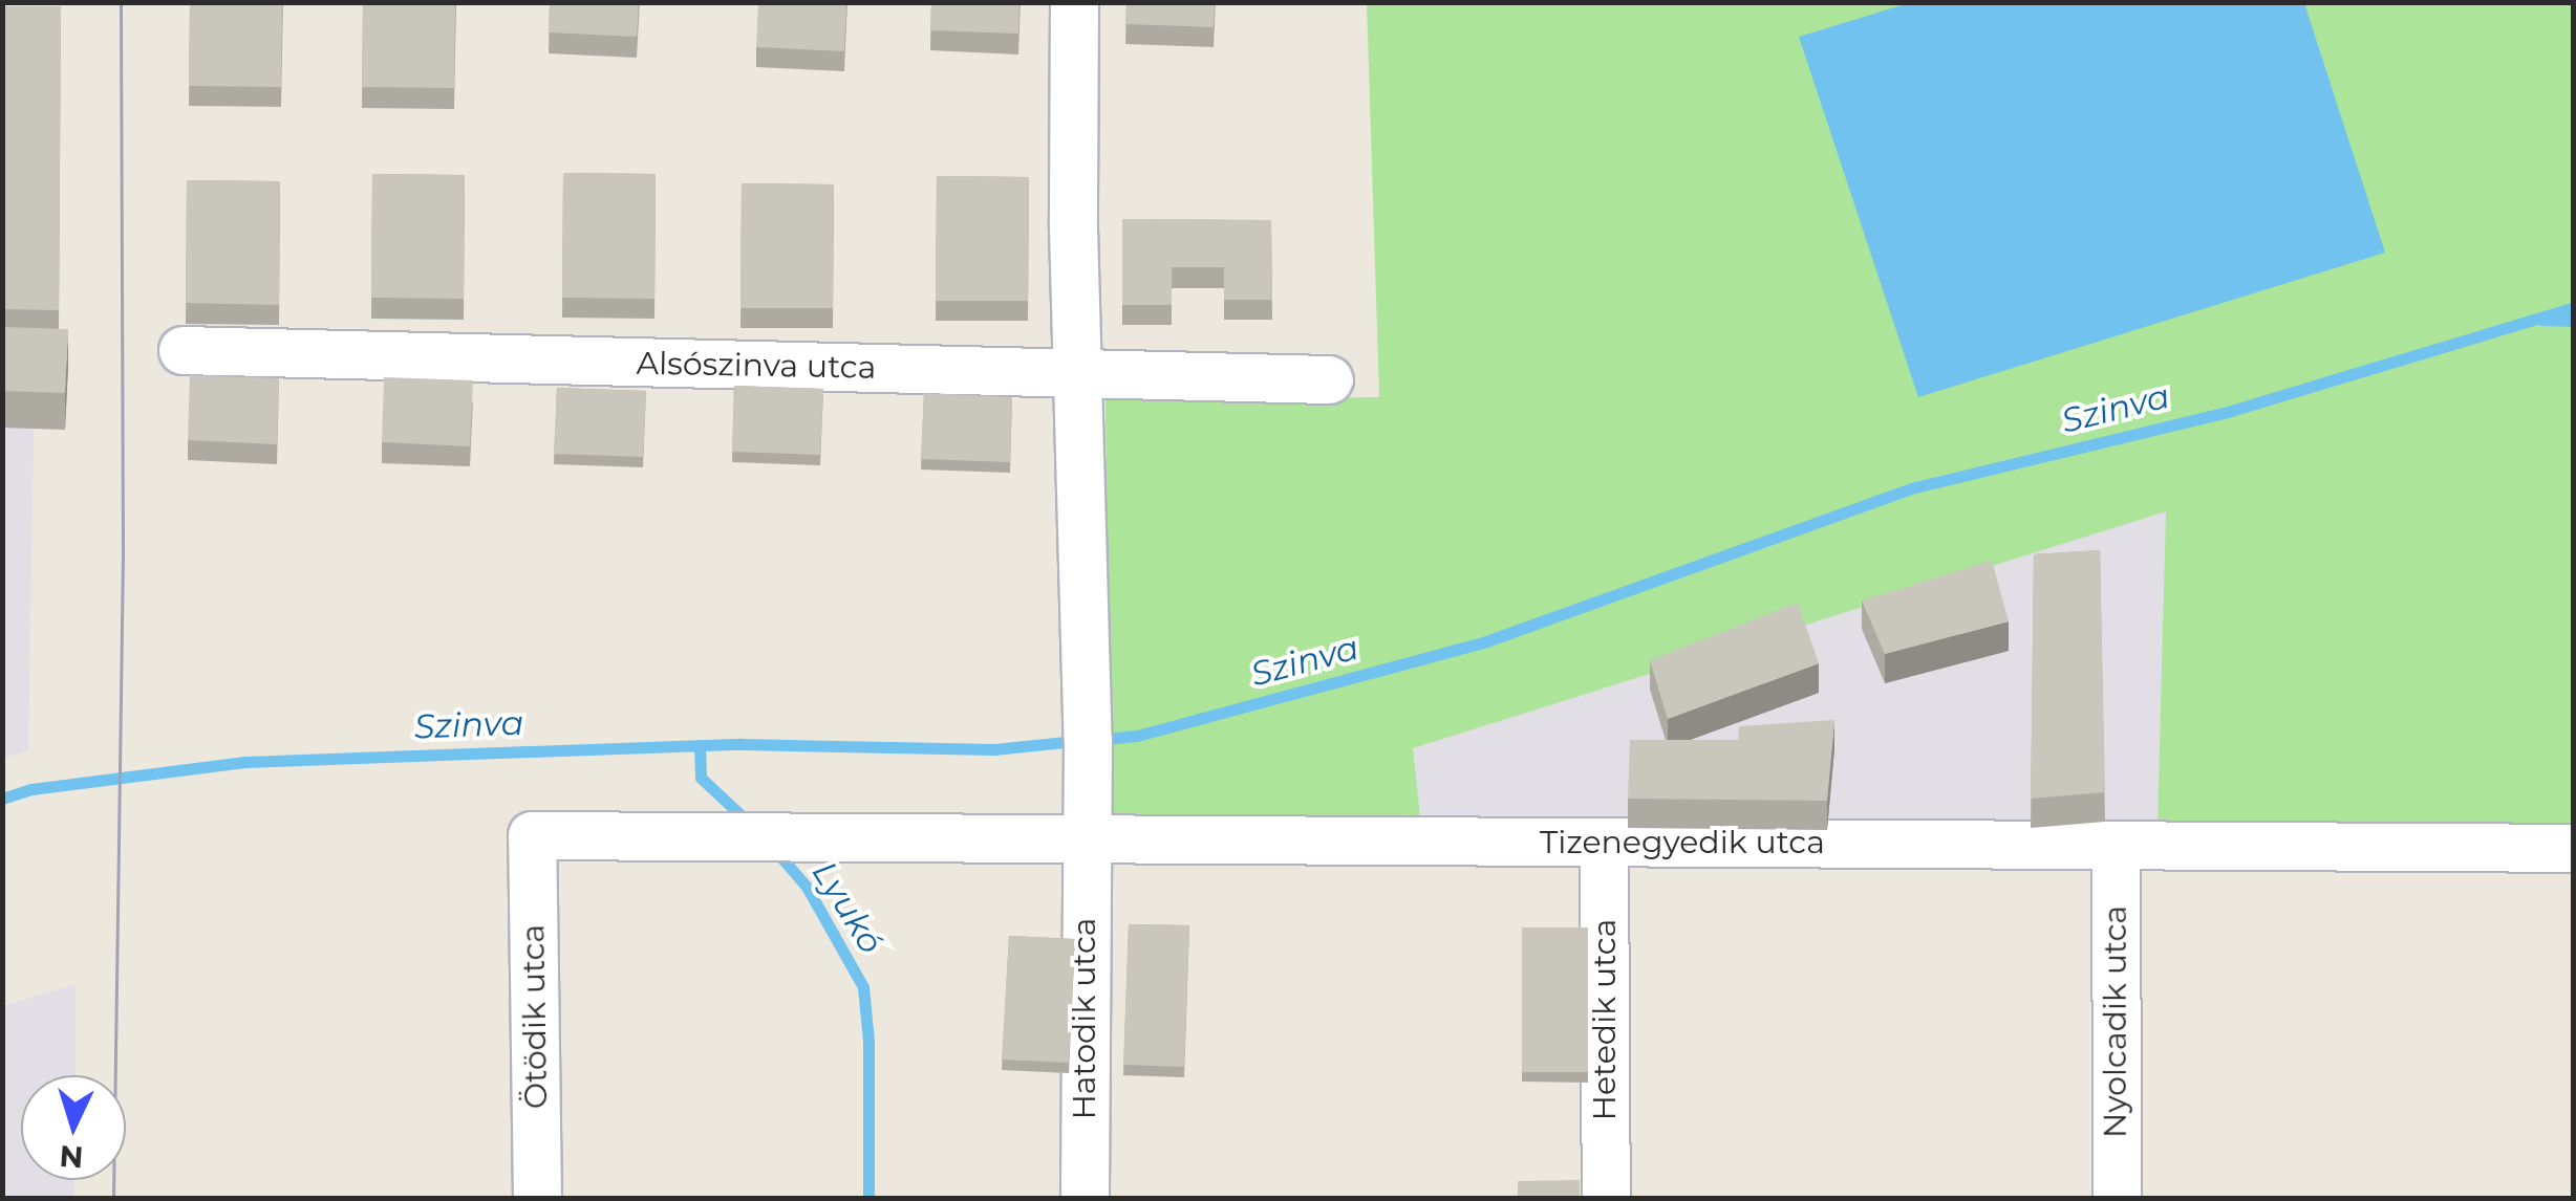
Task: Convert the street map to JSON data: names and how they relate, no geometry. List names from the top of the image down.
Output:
{
  "streets": {
    "street": [
      "Alsószinva utca",
      "Tizenegyedik utca",
      "Ötödik utca",
      "Hatodik utca",
      "Hetedik utca",
      "Nyolcadik utca"
    ]
  },
  "crossings": [
    ["Alsószinva utca", "Hatodik utca"],
    ["Tizenegyedik utca", "Ötödik utca"],
    ["Tizenegyedik utca", "Hatodik utca"],
    ["Tizenegyedik utca", "Hetedik utca"],
    ["Tizenegyedik utca", "Nyolcadik utca"]
  ],
  "water": ["Szinva", "Lyukó"],
  "north": "bottom"
}
